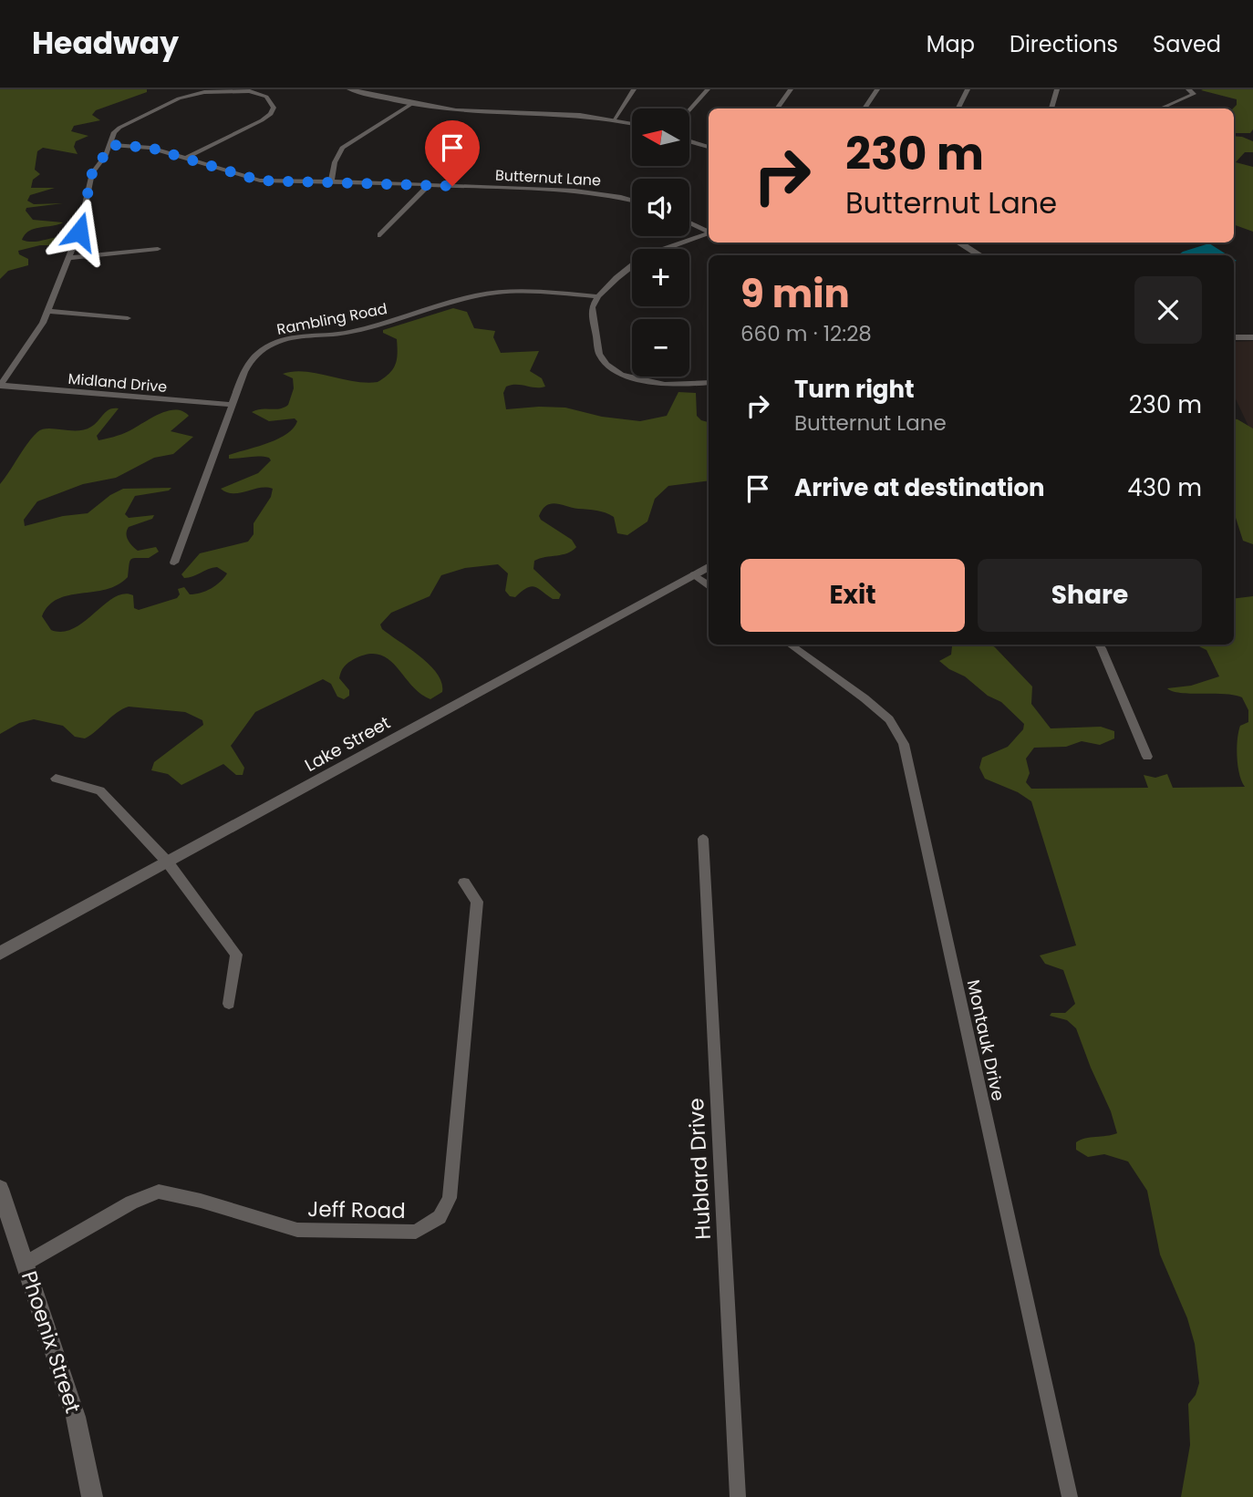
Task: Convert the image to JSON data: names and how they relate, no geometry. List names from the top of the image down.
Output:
{
  "streets": {
    "street": [
      "Butternut Lane",
      "Rambling Road",
      "Midland Drive",
      "Lake Street",
      "Montauk Drive",
      "Hublard Drive",
      "Jeff Road",
      "Phoenix Street"
    ]
  },
  "crossings": [
    ["Rambling Road", "Midland Drive"],
    ["Jeff Road", "Phoenix Street"]
  ],
  "north": "left",
  "page": {
    "header": "Headway",
    "nav": ["Map", "Directions", "Saved"],
    "map_buttons": ["+", "−"],
    "turn": ["230 m", "Butternut Lane"],
    "heading": ["9 min", "660 m · 12:28"],
    "list": [
      {
        "name": "Turn right",
        "note": "Butternut Lane",
        "value": "230 m"
      },
      {
        "name": "Arrive at destination",
        "value": "430 m"
      }
    ],
    "buttons": ["Exit", "Share"]
  }
}
